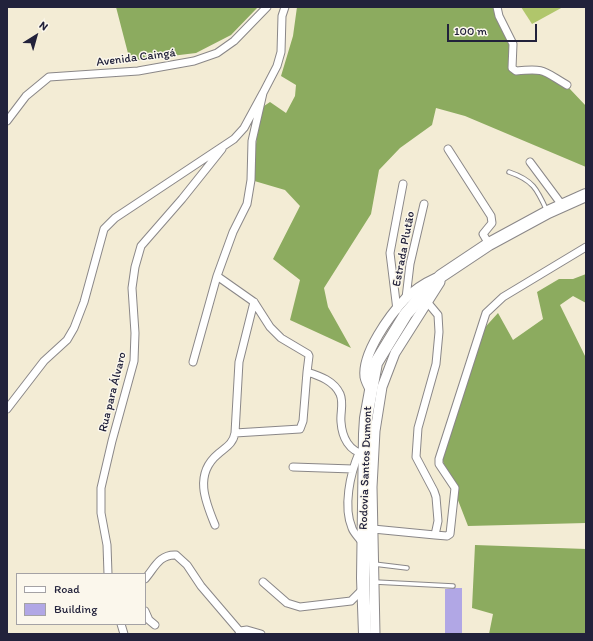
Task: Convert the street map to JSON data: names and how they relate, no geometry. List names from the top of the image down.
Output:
{
  "streets": {
    "highway": ["Rodovia Santos Dumont"],
    "street": ["Avenida Caingá", "Estrada Plutão", "Rua para Álvaro"]
  },
  "legend": ["Road", "Building"],
  "scale_bar": "100 m",
  "north": "top right"
}
